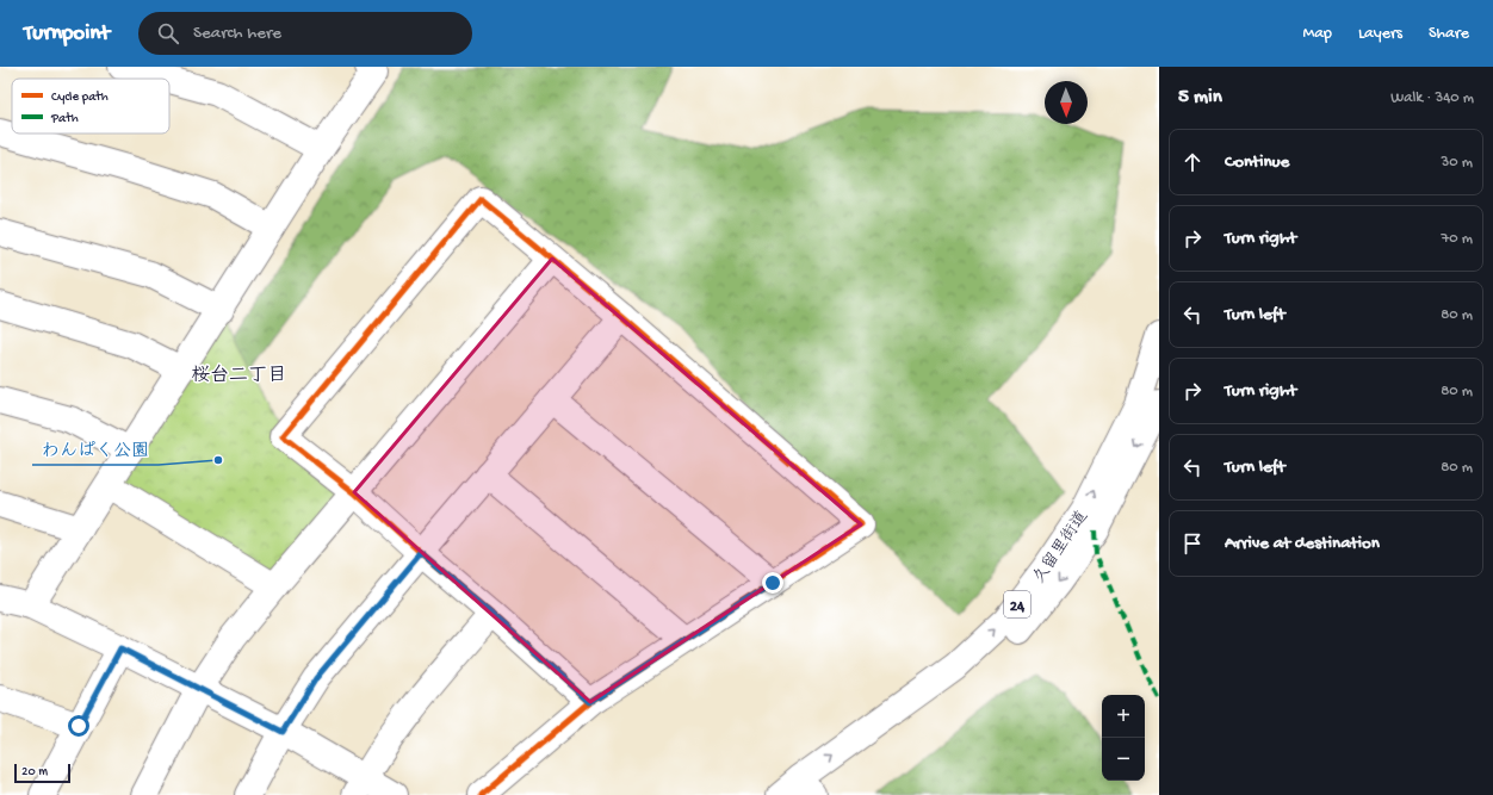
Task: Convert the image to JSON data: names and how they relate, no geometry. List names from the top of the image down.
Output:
{
  "streets": {
    "street": ["久留里街道", "24"]
  },
  "districts": ["桜台二丁目"],
  "places": ["わんぱく公園"],
  "legend": ["Cycle path", "Path"],
  "scale_bar": "20 m",
  "north": "bottom",
  "page": {
    "header": "Turnpoint",
    "search": "Search here",
    "nav": ["Map", "Layers", "Share"],
    "heading": ["5 min", "Walk · 340 m"],
    "list": [
      ["Continue", "30 m"],
      ["Turn right", "70 m"],
      ["Turn left", "80 m"],
      ["Turn right", "80 m"],
      ["Turn left", "80 m"],
      "Arrive at destination"
    ],
    "map_buttons": ["+", "−"],
    "scale": "20 m"
  }
}
